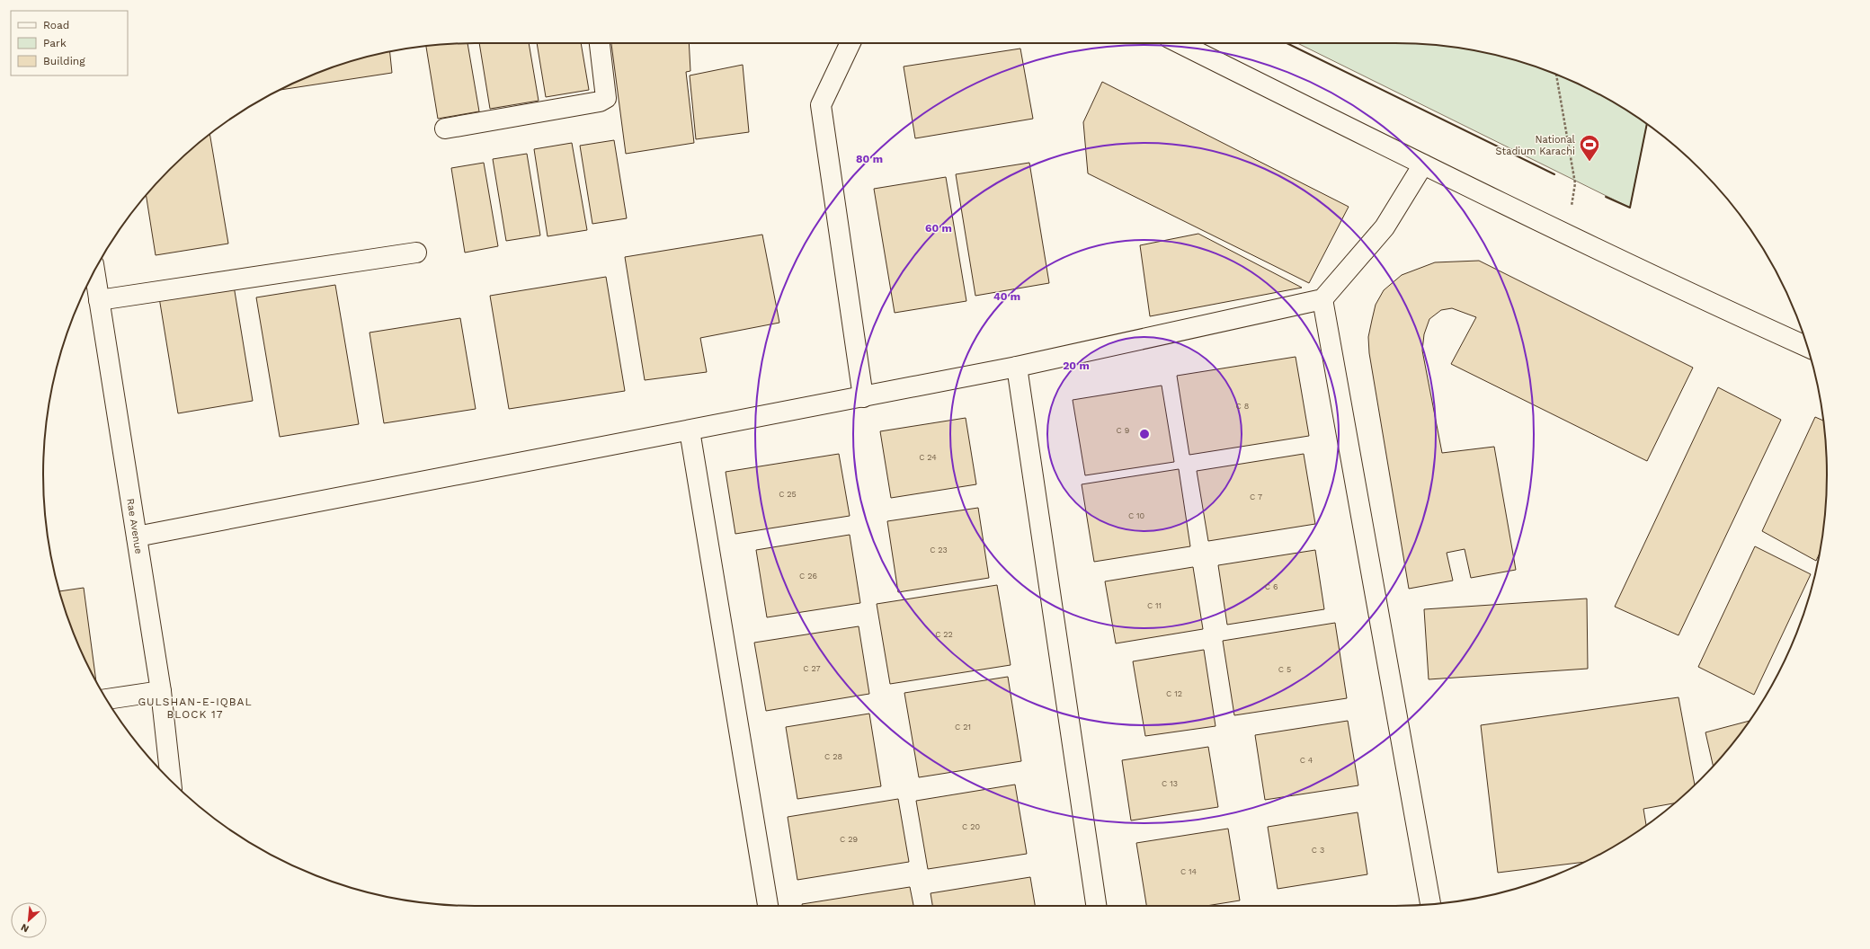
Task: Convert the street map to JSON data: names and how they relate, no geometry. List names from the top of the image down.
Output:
{
  "streets": {
    "street": ["Rae Avenue"]
  },
  "districts": ["GULSHAN-E-IQBAL BLOCK 17"],
  "places": {
    "sports": ["National Stadium Karachi"]
  },
  "house_numbers": [
    "C 8",
    "C 9",
    "C 24",
    "C 25",
    "C 7",
    "C 10",
    "C 23",
    "C 26",
    "C 6",
    "C 11",
    "C 22",
    "C 27",
    "C 5",
    "C 12",
    "C 21",
    "C 28",
    "C 4",
    "C 13",
    "C 20",
    "C 29",
    "C 3",
    "C 14"
  ],
  "legend": ["Road", "Park", "Building"],
  "north": "bottom left",
  "rings": [
    "80 m",
    "60 m",
    "40 m",
    "20 m"
  ]
}
